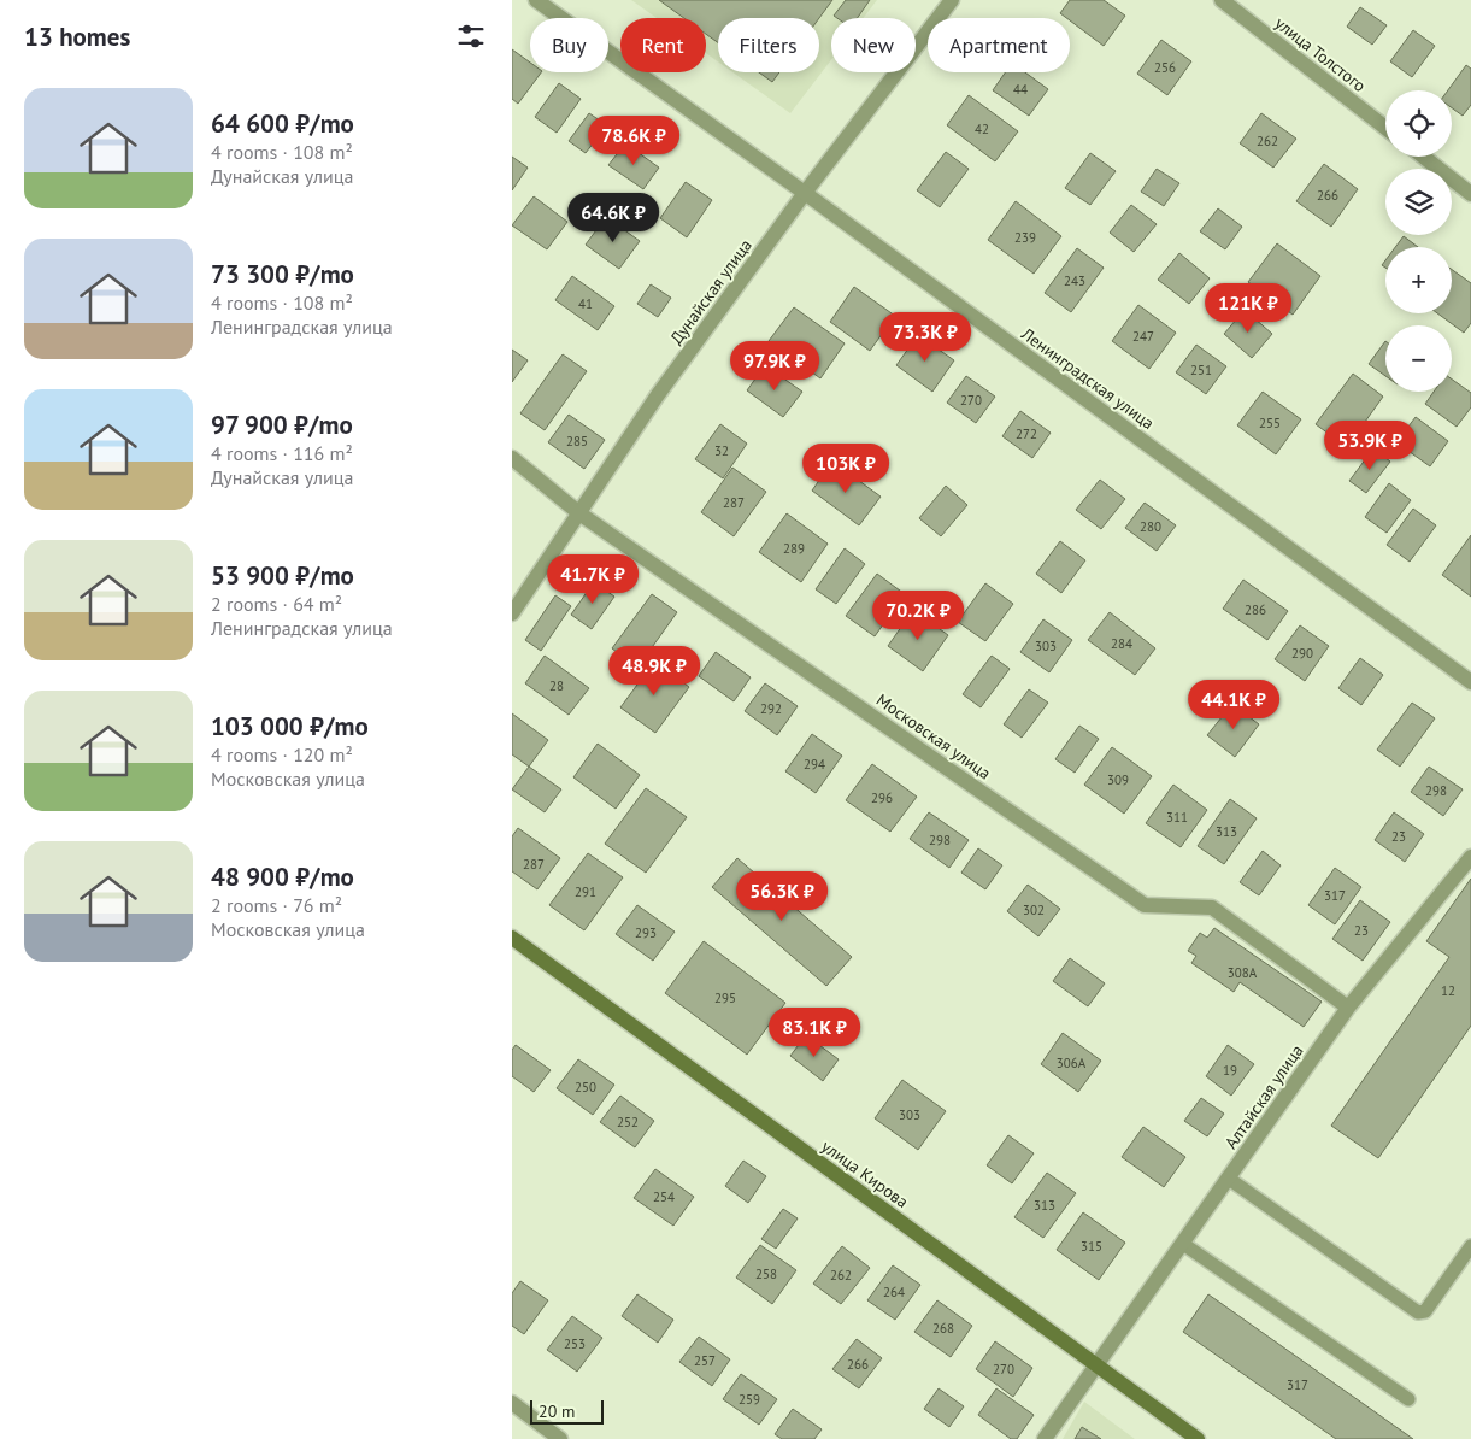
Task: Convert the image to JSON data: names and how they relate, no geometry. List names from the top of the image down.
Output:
{
  "streets": {
    "main road": ["улица Кирова"],
    "street": [
      "улица Толстого",
      "Дунайская улица",
      "Ленинградская улица",
      "Московская улица",
      "Алтайская улица"
    ]
  },
  "crossings": [
    ["Дунайская улица", "Ленинградская улица"],
    ["Дунайская улица", "Московская улица"],
    ["Московская улица", "Алтайская улица"],
    ["Алтайская улица", "улица Кирова"]
  ],
  "house_numbers": [
    "256",
    "44",
    "42",
    "262",
    "266",
    "239",
    "243",
    "41",
    "247",
    "251",
    "270",
    "255",
    "272",
    "285",
    "32",
    "287",
    "280",
    "289",
    "286",
    "284",
    "303",
    "290",
    "28",
    "292",
    "294",
    "309",
    "298",
    "296",
    "311",
    "313",
    "23",
    "298",
    "287",
    "291",
    "317",
    "302",
    "23",
    "293",
    "308А",
    "12",
    "295",
    "306А",
    "19",
    "250",
    "303",
    "252",
    "254",
    "313",
    "315",
    "258",
    "262",
    "264",
    "268",
    "253",
    "257",
    "266",
    "270",
    "317",
    "259"
  ],
  "scale_bar": "20 m",
  "page": {
    "heading": "13 homes",
    "chip": [
      "Buy",
      "Rent",
      "Filters",
      "New",
      "Apartment"
    ],
    "list": [
      {
        "name": "64 600 ₽/mo",
        "note": "4 rooms · 108 m² · Дунайская улица"
      },
      {
        "name": "73 300 ₽/mo",
        "note": "4 rooms · 108 m² · Ленинградская улица"
      },
      {
        "name": "97 900 ₽/mo",
        "note": "4 rooms · 116 m² · Дунайская улица"
      },
      {
        "name": "53 900 ₽/mo",
        "note": "2 rooms · 64 m² · Ленинградская улица"
      },
      {
        "name": "103 000 ₽/mo",
        "note": "4 rooms · 120 m² · Московская улица"
      },
      {
        "name": "48 900 ₽/mo",
        "note": "2 rooms · 76 m² · Московская улица"
      }
    ],
    "map_buttons": ["+", "−"],
    "price": [
      "78.6K ₽",
      "64.6K ₽",
      "121K ₽",
      "73.3K ₽",
      "97.9K ₽",
      "53.9K ₽",
      "103K ₽",
      "41.7K ₽",
      "70.2K ₽",
      "48.9K ₽",
      "44.1K ₽",
      "56.3K ₽",
      "83.1K ₽"
    ],
    "scale": "20 m"
  }
}
